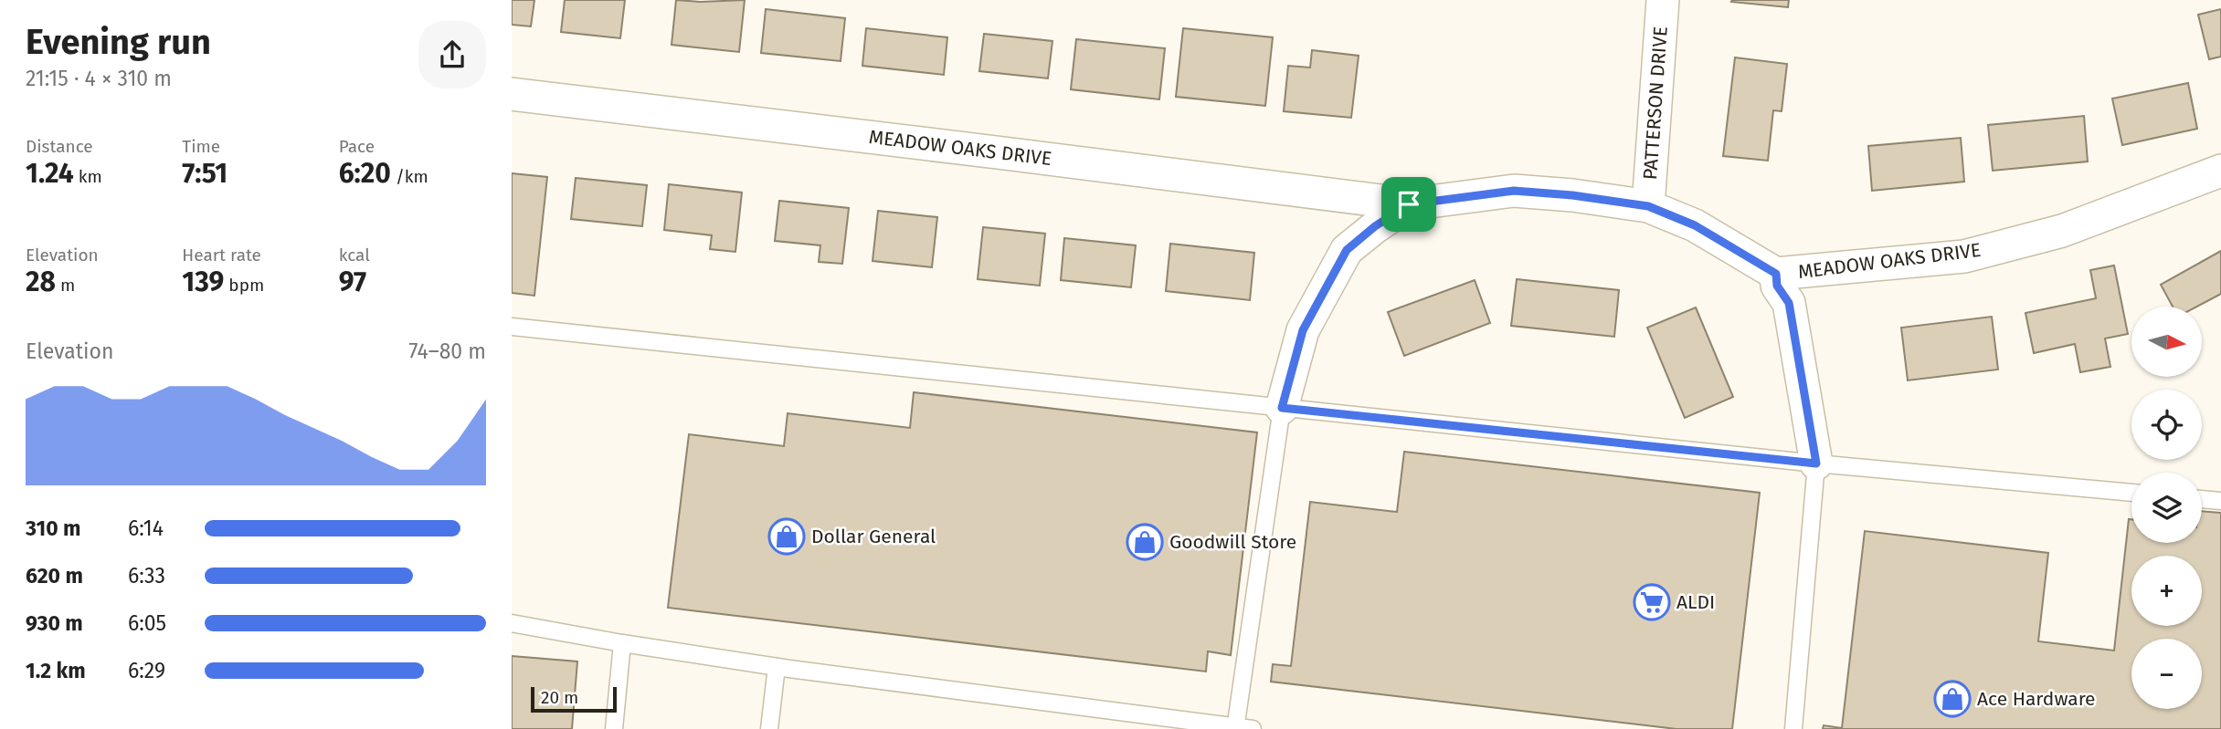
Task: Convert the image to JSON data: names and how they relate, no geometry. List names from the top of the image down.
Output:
{
  "streets": {
    "street": ["PATTERSON DRIVE", "MEADOW OAKS DRIVE"]
  },
  "crossings": [
    ["PATTERSON DRIVE", "MEADOW OAKS DRIVE"]
  ],
  "places": {
    "shop": ["Dollar General", "Goodwill Store", "Ace Hardware"],
    "supermarket": ["ALDI"]
  },
  "scale_bar": "20 m",
  "north": "right",
  "page": {
    "heading": ["Evening run", "21:15 · 4 × 310 m"],
    "stats": [
      ["Distance", "1.24 km"],
      ["Time", "7:51"],
      ["Pace", "6:20 /km"],
      ["Elevation", "28 m"],
      ["Heart rate", "139 bpm"],
      ["kcal", "97"]
    ],
    "map_buttons": ["+", "−"],
    "chart": ["Elevation", "74–80 m"],
    "list": [
      {
        "name": "310 m",
        "note": "6:14"
      },
      {
        "name": "620 m",
        "note": "6:33"
      },
      {
        "name": "930 m",
        "note": "6:05"
      },
      {
        "name": "1.2 km",
        "note": "6:29"
      }
    ],
    "scale": "20 m"
  }
}
